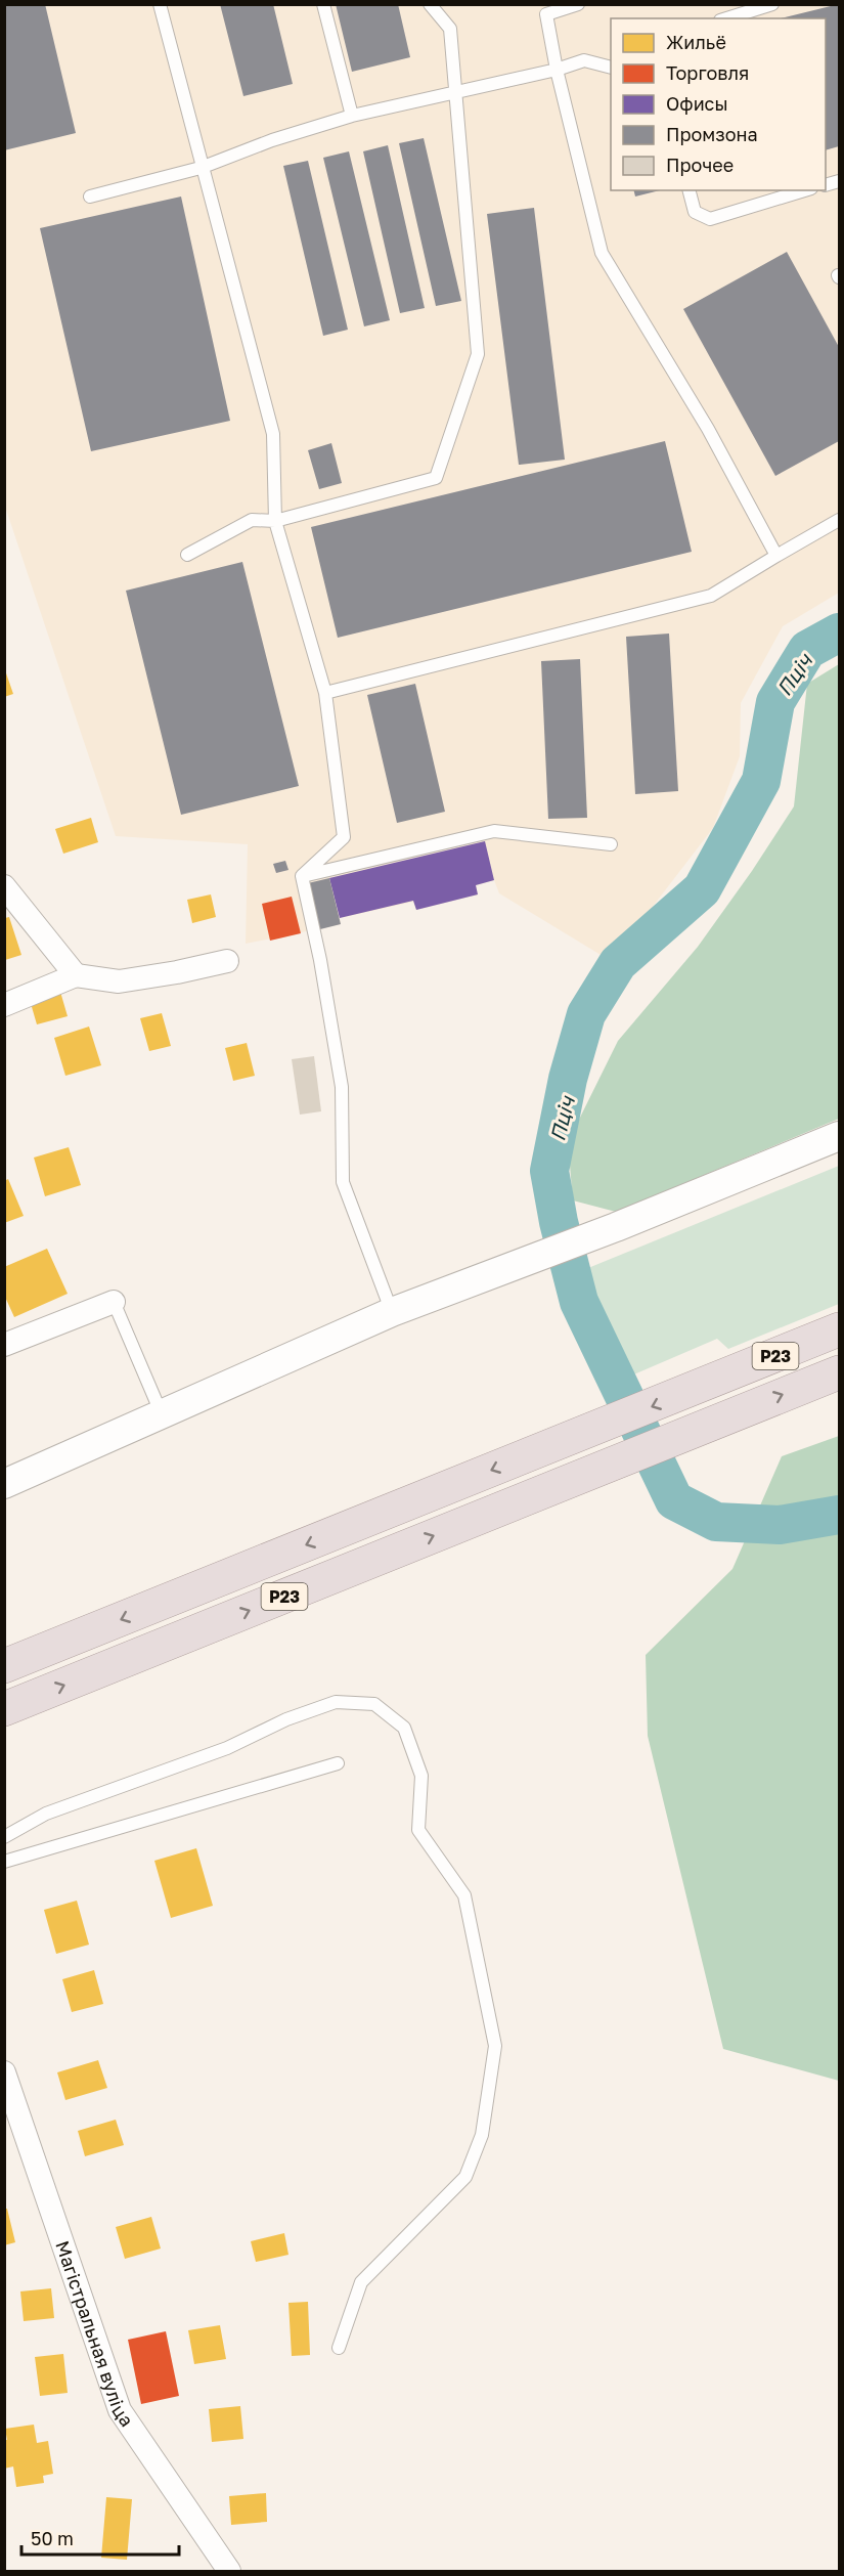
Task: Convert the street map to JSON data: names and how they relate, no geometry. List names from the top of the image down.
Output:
{
  "streets": {
    "highway": ["Р23"],
    "street": ["Магістральная вуліца"]
  },
  "water": ["Пціч"],
  "legend": [
    "Жильё",
    "Торговля",
    "Офисы",
    "Промзона",
    "Прочее"
  ],
  "scale_bar": "50 m"
}
